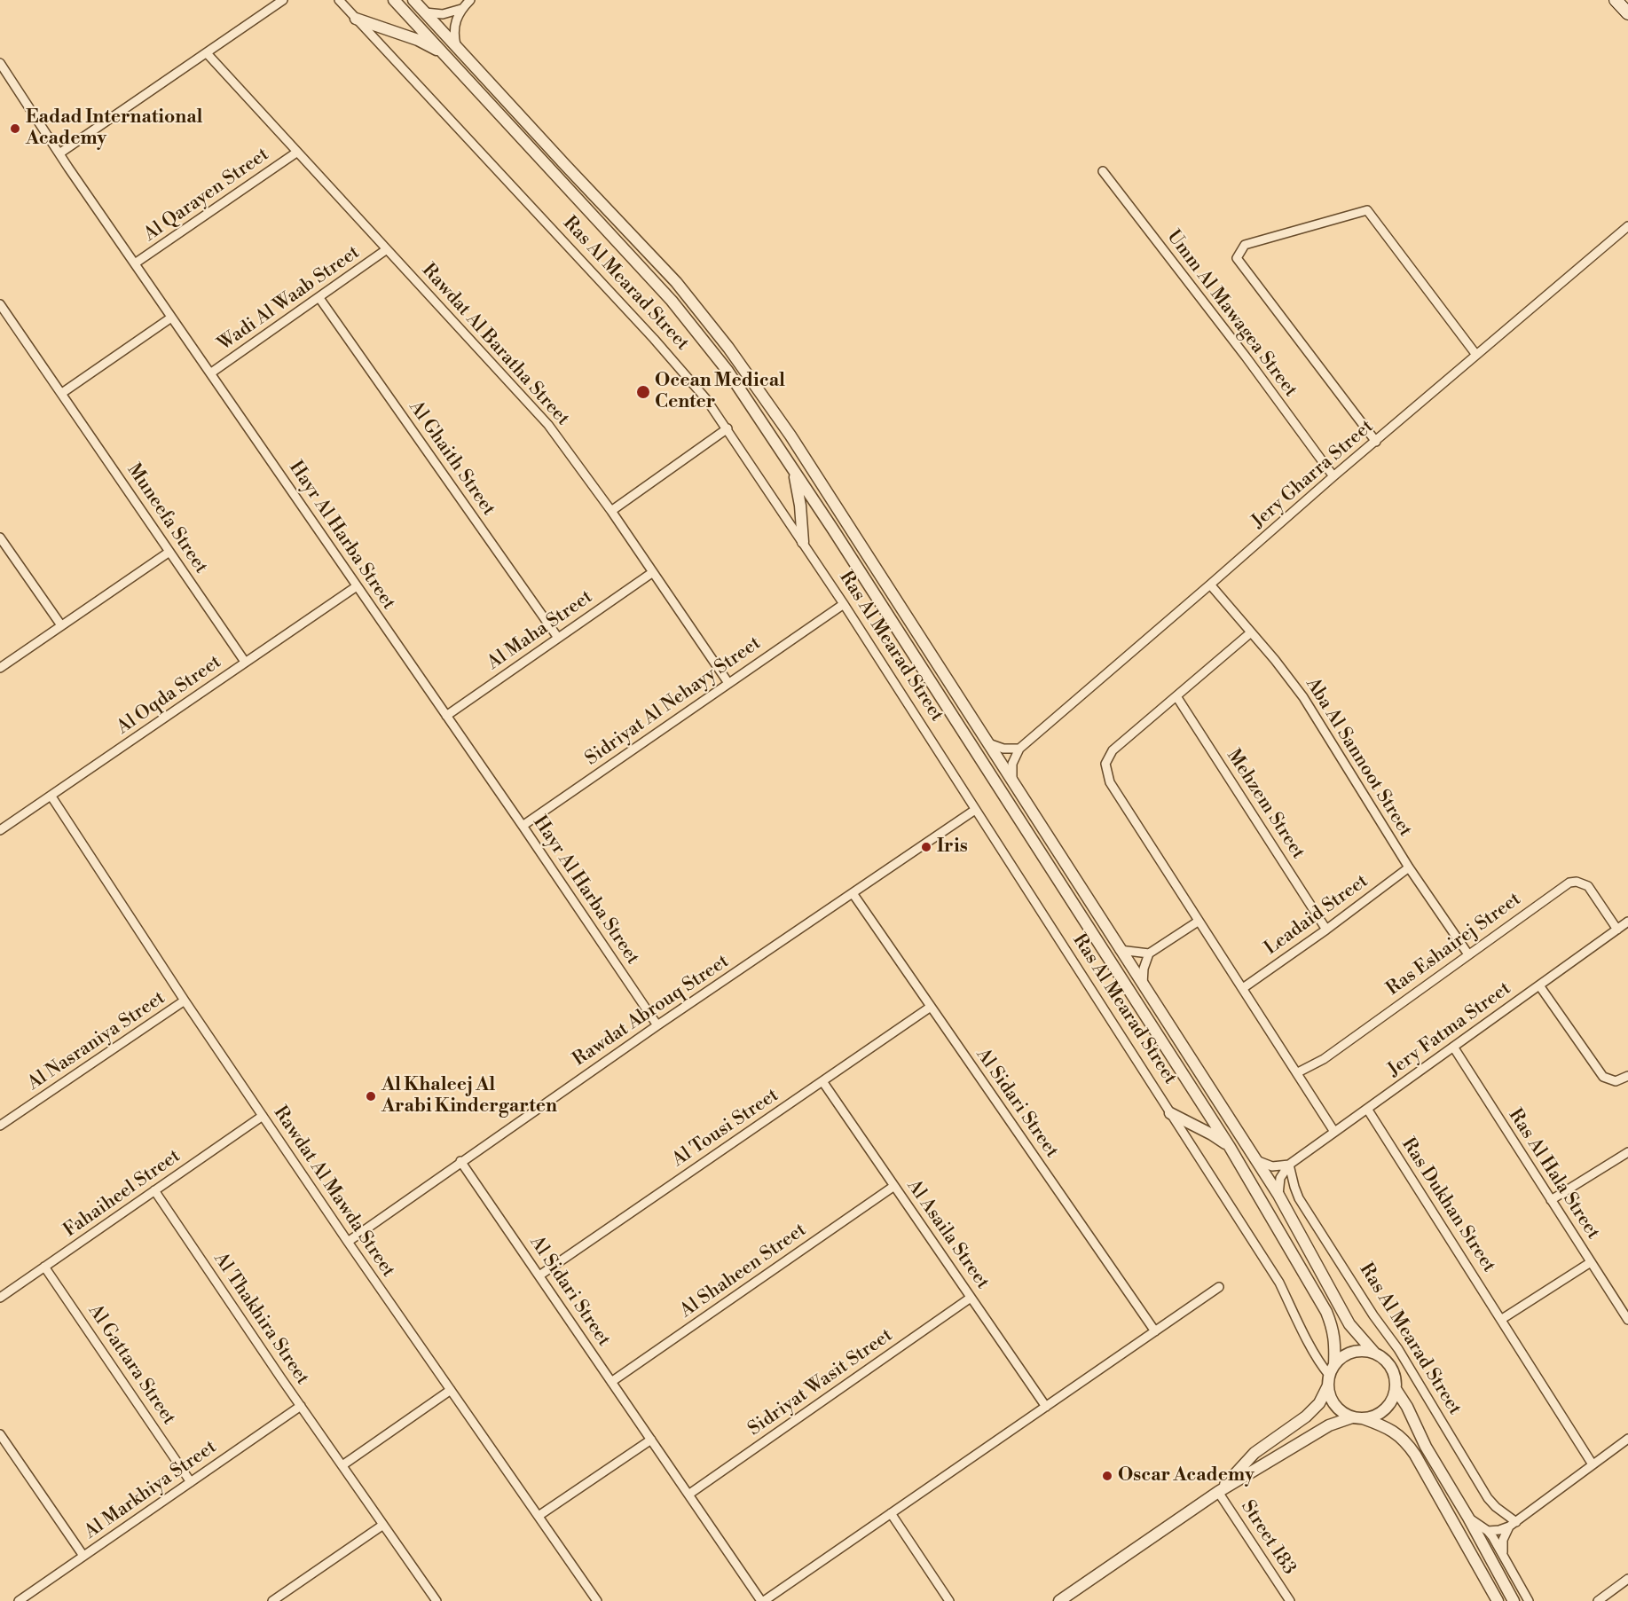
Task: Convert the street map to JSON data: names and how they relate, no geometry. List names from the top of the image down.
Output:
{
  "streets": {
    "street": [
      "Al Qarayen Street",
      "Ras Al Mearad Street",
      "Wadi Al Waab Street",
      "Umm Al Mawagea Street",
      "Rawdat Al Baratha Street",
      "Al Ghaith Street",
      "Jery Gharra Street",
      "Muneefa Street",
      "Hayr Al Harba Street",
      "Al Maha Street",
      "Al Oqda Street",
      "Sidriyat Al Nehayy Street",
      "Aba Al Sannoot Street",
      "Mehzem Street",
      "Leadaid Street",
      "Ras Eshairej Street",
      "Rawdat Abrouq Street",
      "Jery Fatma Street",
      "Al Nasraniya Street",
      "Al Sidari Street",
      "Al Tousi Street",
      "Ras Al Hala Street",
      "Rawdat Al Mawda Street",
      "Fahaiheel Street",
      "Ras Dukhan Street",
      "Al Asaila Street",
      "Al Shaheen Street",
      "Al Thakhira Street",
      "Al Gattara Street",
      "Sidriyat Wasit Street",
      "Al Markhiya Street",
      "Street 183"
    ]
  },
  "crossings": [
    ["Al Qarayen Street", "Rawdat Al Baratha Street"],
    ["Al Qarayen Street", "Hayr Al Harba Street"],
    ["Ras Al Mearad Street", "Sidriyat Al Nehayy Street"],
    ["Ras Al Mearad Street", "Rawdat Abrouq Street"],
    ["Ras Al Mearad Street", "Jery Fatma Street"],
    ["Wadi Al Waab Street", "Rawdat Al Baratha Street"],
    ["Wadi Al Waab Street", "Al Ghaith Street"],
    ["Wadi Al Waab Street", "Hayr Al Harba Street"],
    ["Umm Al Mawagea Street", "Jery Gharra Street"],
    ["Rawdat Al Baratha Street", "Al Maha Street"],
    ["Rawdat Al Baratha Street", "Sidriyat Al Nehayy Street"],
    ["Al Ghaith Street", "Al Maha Street"],
    ["Jery Gharra Street", "Aba Al Sannoot Street"],
    ["Muneefa Street", "Al Oqda Street"],
    ["Hayr Al Harba Street", "Al Maha Street"],
    ["Hayr Al Harba Street", "Al Oqda Street"],
    ["Hayr Al Harba Street", "Sidriyat Al Nehayy Street"],
    ["Hayr Al Harba Street", "Rawdat Abrouq Street"],
    ["Al Oqda Street", "Rawdat Al Mawda Street"],
    ["Aba Al Sannoot Street", "Leadaid Street"],
    ["Aba Al Sannoot Street", "Ras Eshairej Street"],
    ["Mehzem Street", "Leadaid Street"],
    ["Ras Eshairej Street", "Jery Fatma Street"],
    ["Rawdat Abrouq Street", "Al Sidari Street"],
    ["Rawdat Abrouq Street", "Rawdat Al Mawda Street"],
    ["Jery Fatma Street", "Ras Al Hala Street"],
    ["Jery Fatma Street", "Ras Dukhan Street"],
    ["Al Nasraniya Street", "Rawdat Al Mawda Street"],
    ["Al Sidari Street", "Al Tousi Street"],
    ["Al Sidari Street", "Al Asaila Street"],
    ["Al Sidari Street", "Al Shaheen Street"],
    ["Al Sidari Street", "Sidriyat Wasit Street"],
    ["Al Tousi Street", "Al Asaila Street"],
    ["Rawdat Al Mawda Street", "Fahaiheel Street"],
    ["Fahaiheel Street", "Al Thakhira Street"],
    ["Fahaiheel Street", "Al Gattara Street"],
    ["Al Asaila Street", "Al Shaheen Street"],
    ["Al Asaila Street", "Sidriyat Wasit Street"],
    ["Al Thakhira Street", "Al Markhiya Street"],
    ["Al Gattara Street", "Al Markhiya Street"]
  ],
  "places": [
    "Eadad International Academy",
    "Ocean Medical Center",
    "Iris",
    "Al Khaleej Al Arabi Kindergarten",
    "Oscar Academy"
  ]
}
